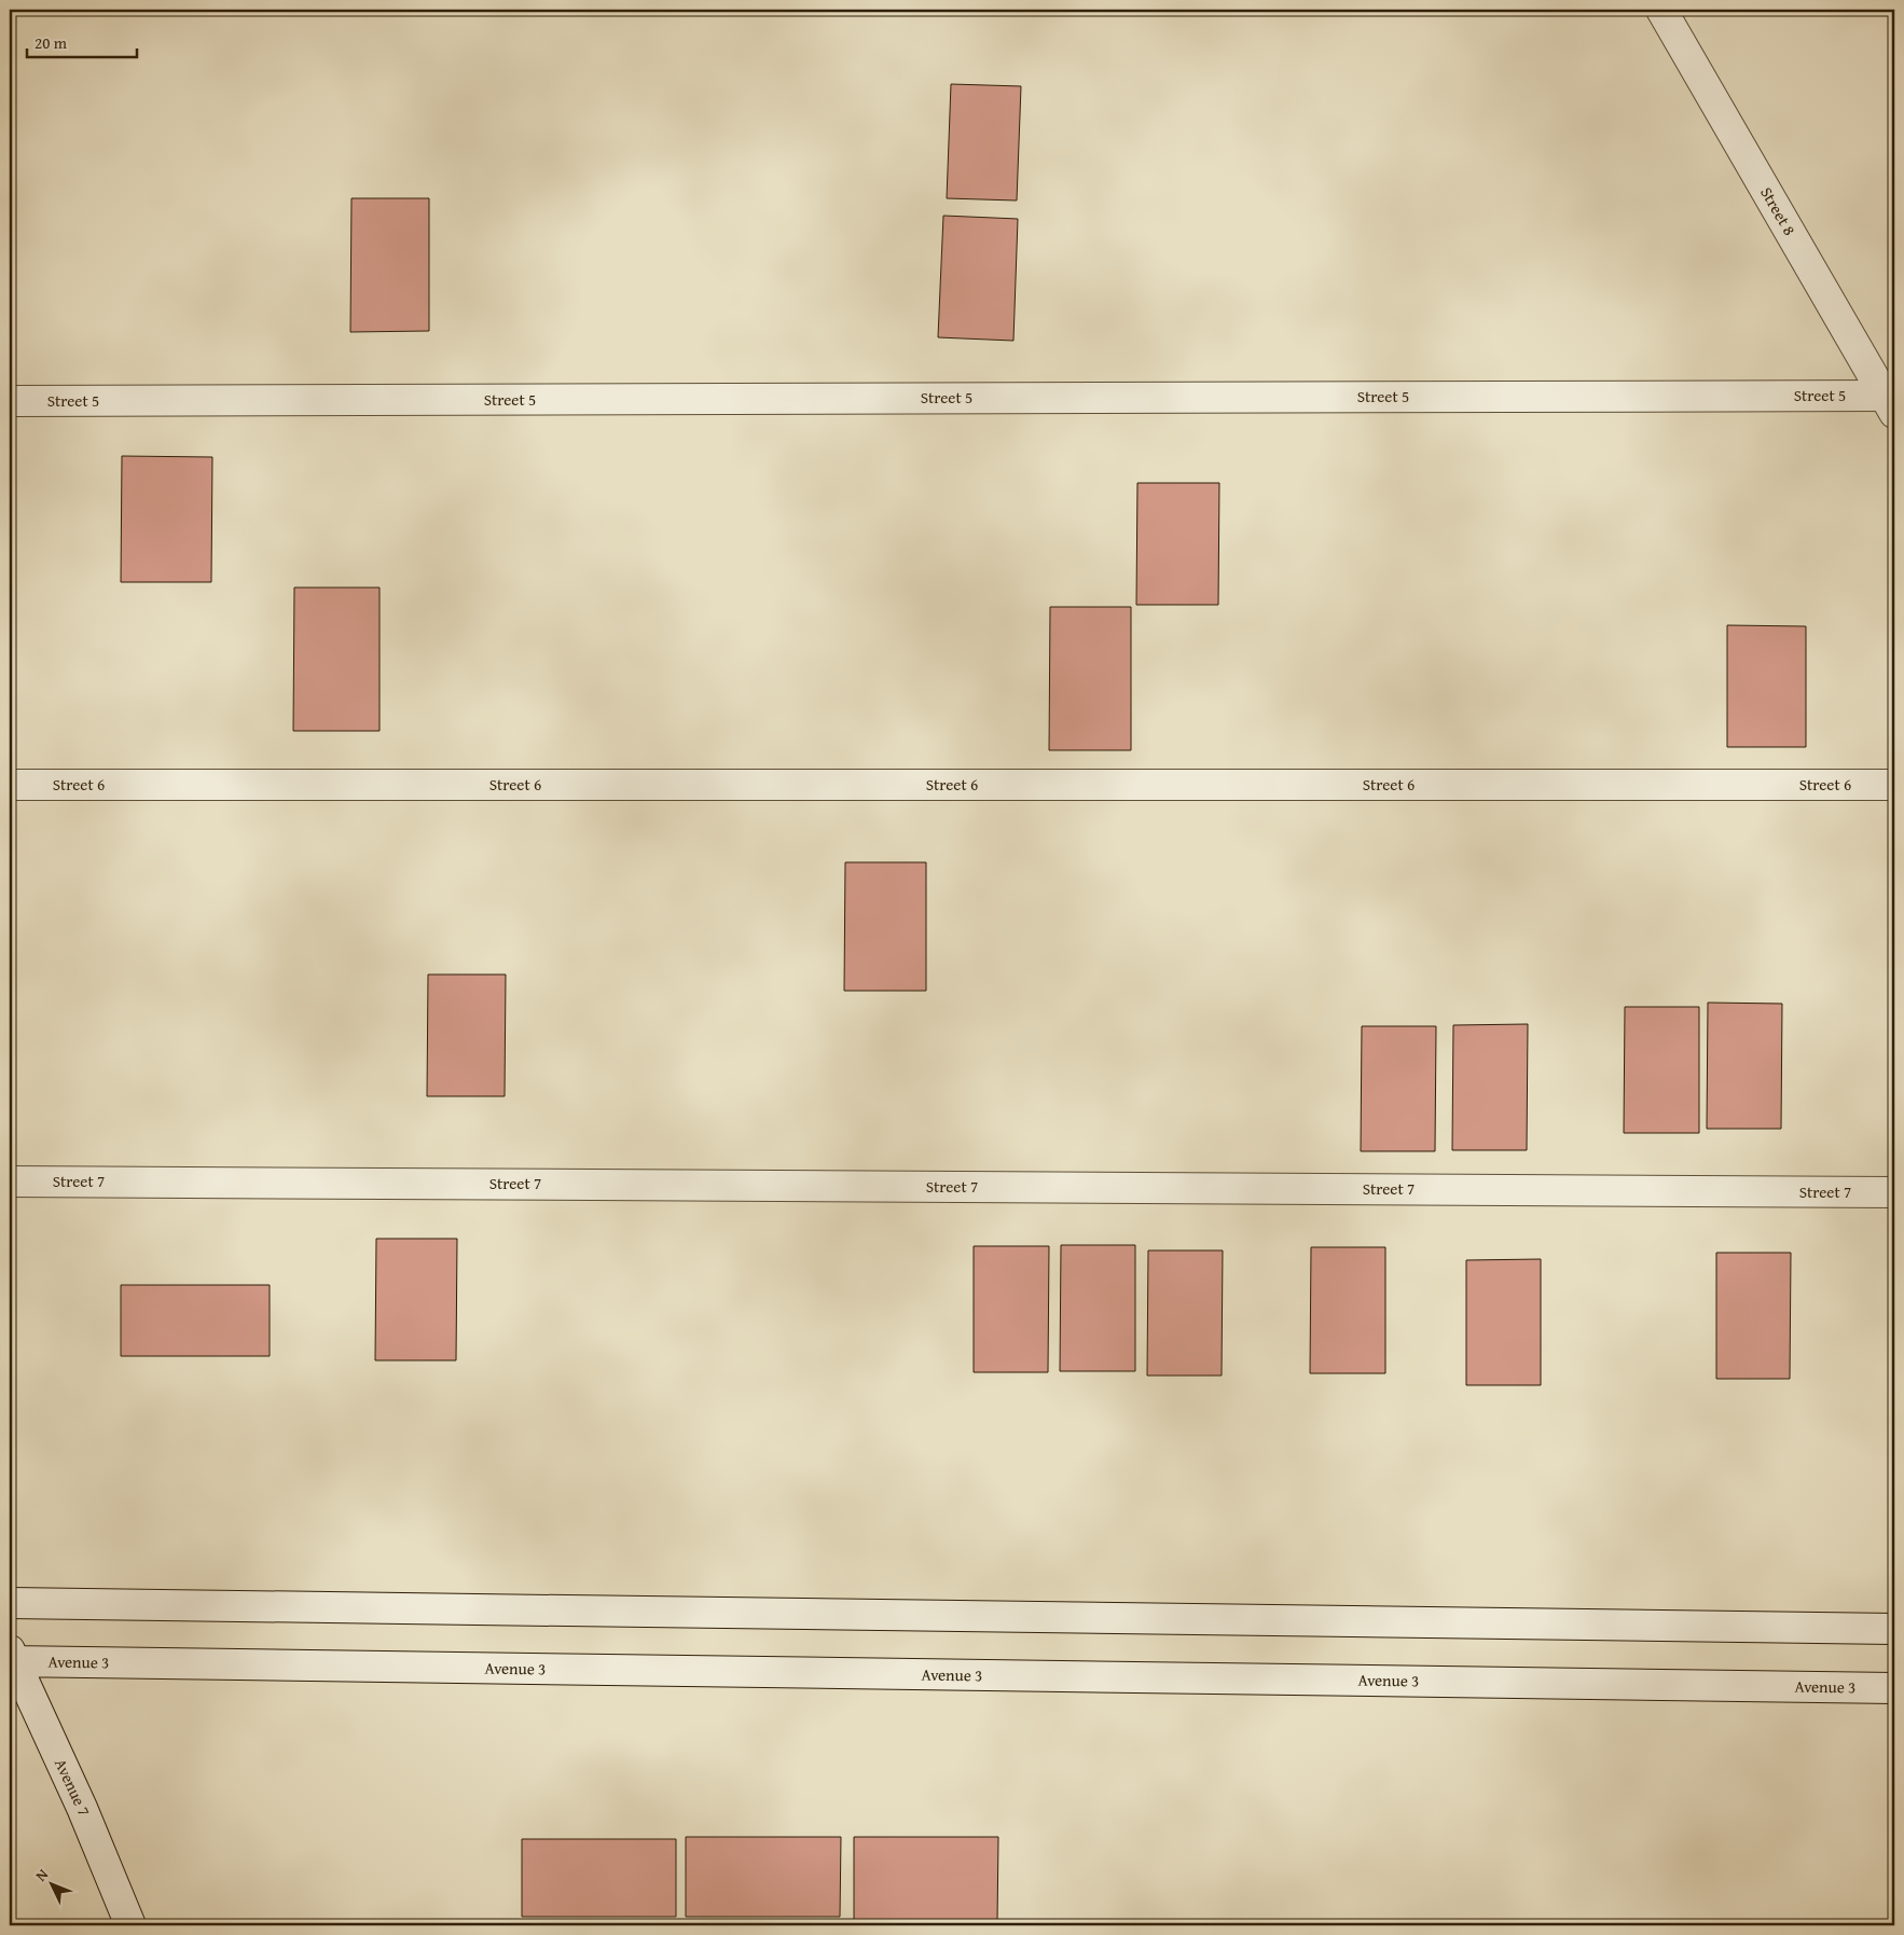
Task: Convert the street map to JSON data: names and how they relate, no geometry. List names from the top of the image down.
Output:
{
  "streets": {
    "street": [
      "Street 8",
      "Street 5",
      "Street 6",
      "Street 7",
      "Avenue 3",
      "Avenue 7"
    ]
  },
  "crossings": [
    ["Street 8", "Street 5"],
    ["Avenue 3", "Avenue 7"]
  ],
  "scale_bar": "20 m",
  "north": "top left"
}
